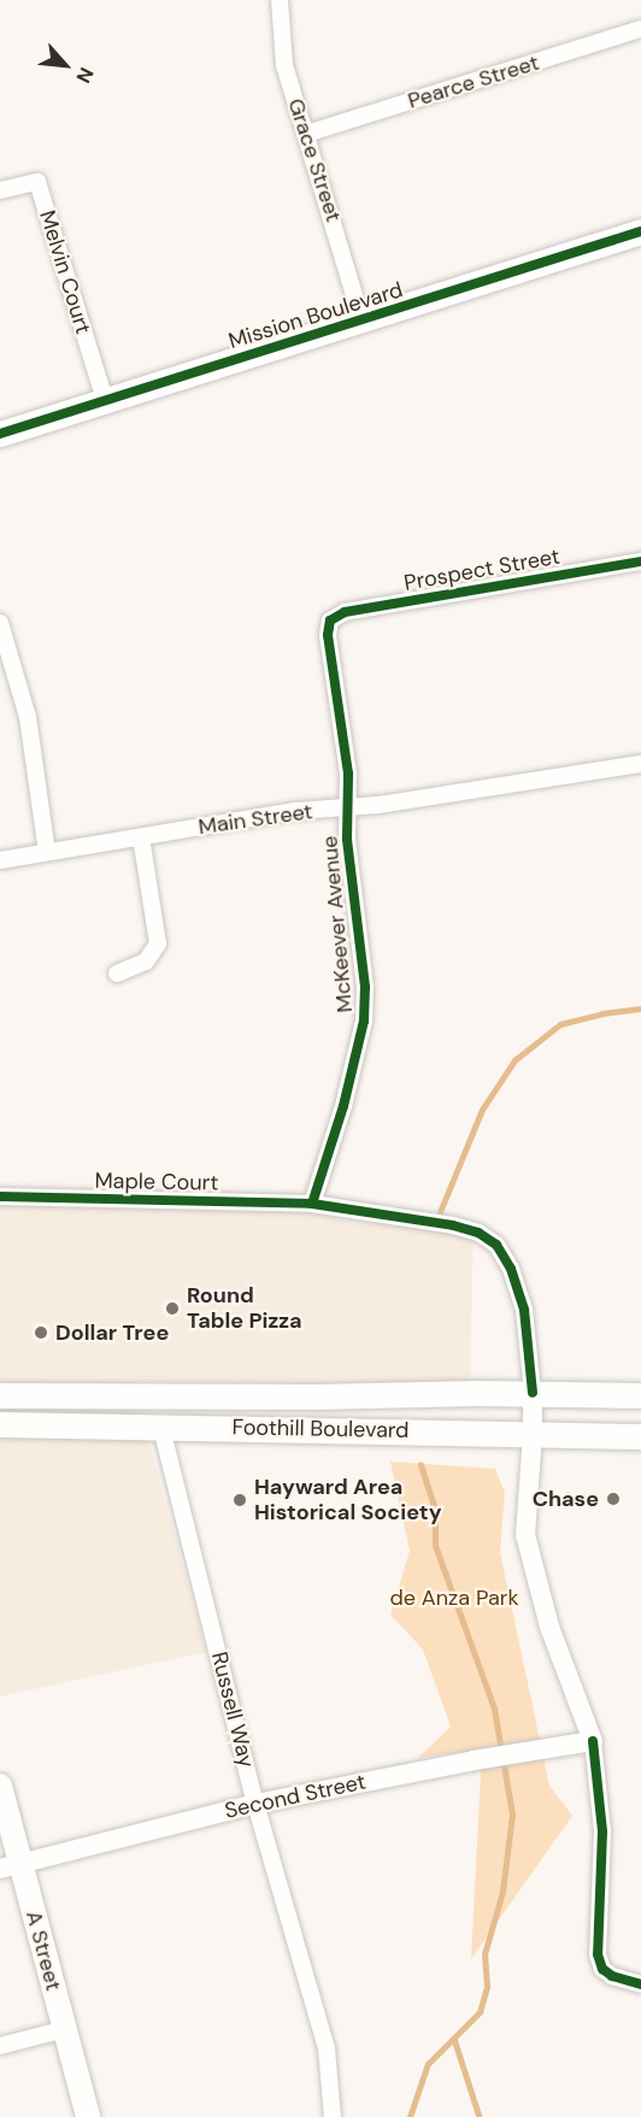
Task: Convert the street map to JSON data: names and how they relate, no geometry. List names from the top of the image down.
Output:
{
  "streets": {
    "main road": ["Mission Boulevard", "Foothill Boulevard", "A Street"],
    "street": [
      "Pearce Street",
      "Grace Street",
      "Melvin Court",
      "Prospect Street",
      "Main Street",
      "McKeever Avenue",
      "Maple Court",
      "Russell Way",
      "Second Street"
    ]
  },
  "crossings": [
    ["Pearce Street", "Grace Street"],
    ["Grace Street", "Mission Boulevard"],
    ["Melvin Court", "Mission Boulevard"],
    ["Prospect Street", "McKeever Avenue"],
    ["Main Street", "McKeever Avenue"],
    ["McKeever Avenue", "Maple Court"],
    ["Maple Court", "Foothill Boulevard"],
    ["Foothill Boulevard", "Russell Way"],
    ["Russell Way", "Second Street"],
    ["Second Street", "A Street"]
  ],
  "parks": ["de Anza Park"],
  "places": [
    "Round Table Pizza",
    "Dollar Tree",
    "Chase",
    "Hayward Area Historical Society"
  ],
  "north": "bottom right"
}
